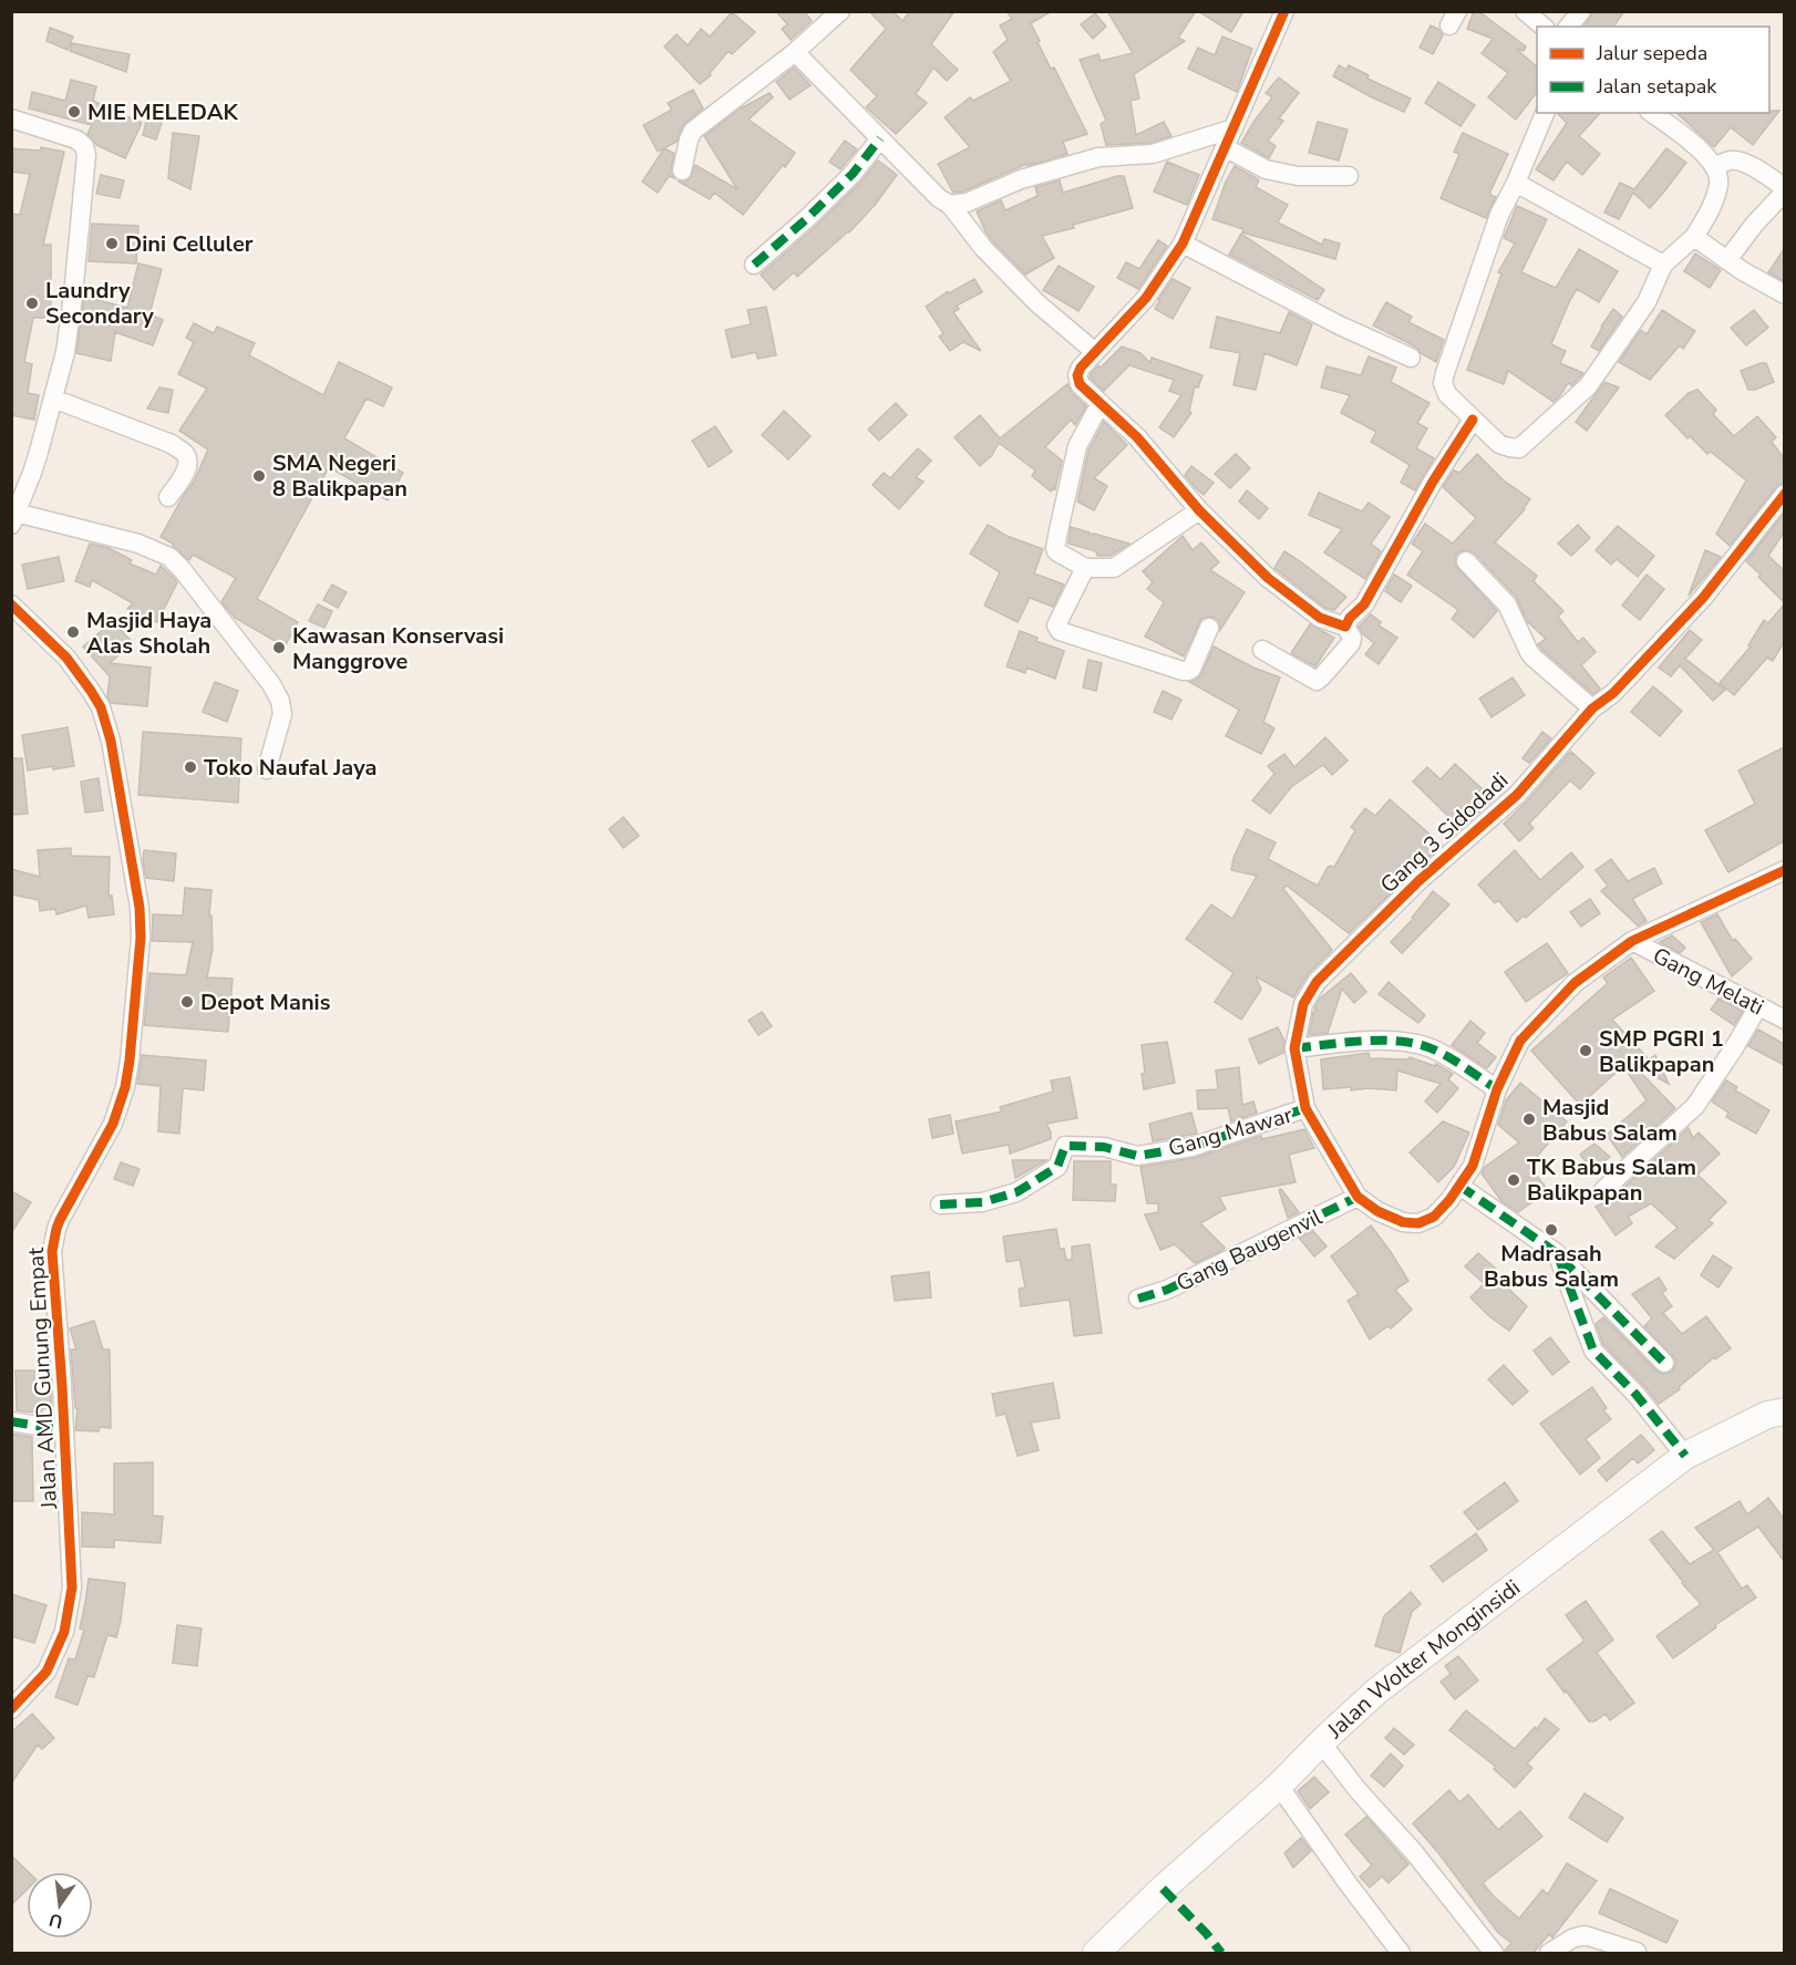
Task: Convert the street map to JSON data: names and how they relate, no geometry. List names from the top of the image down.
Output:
{
  "streets": {
    "main road": ["Jalan Wolter Monginsidi"],
    "street": [
      "Gang 3 Sidodadi",
      "Gang Melati",
      "Gang Mawar",
      "Gang Baugenvil",
      "Jalan AMD Gunung Empat"
    ]
  },
  "crossings": [
    ["Gang 3 Sidodadi", "Gang Mawar"],
    ["Gang 3 Sidodadi", "Gang Baugenvil"]
  ],
  "places": [
    "MIE MELEDAK",
    "Dini Celluler",
    "Laundry Secondary",
    "SMA Negeri 8 Balikpapan",
    "Masjid Haya Alas Sholah",
    "Kawasan Konservasi Manggrove",
    "Toko Naufal Jaya",
    "Depot Manis",
    "SMP PGRI 1 Balikpapan",
    "Masjid Babus Salam",
    "TK Babus Salam Balikpapan",
    "Madrasah Babus Salam"
  ],
  "legend": ["Jalur sepeda", "Jalan setapak"],
  "north": "bottom"
}
